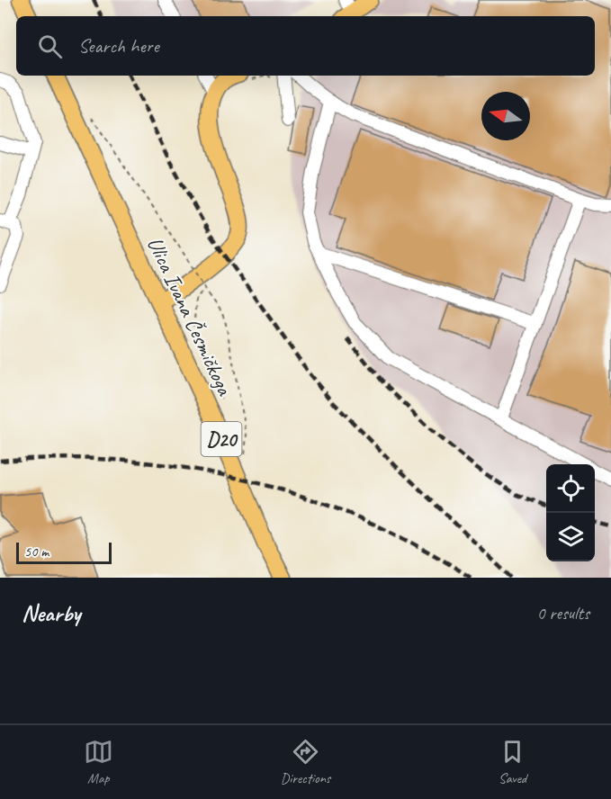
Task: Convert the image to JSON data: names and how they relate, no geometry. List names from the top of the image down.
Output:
{
  "streets": {
    "main road": ["Ulica Ivana Česmičkoga", "D20"]
  },
  "scale_bar": "50 m",
  "north": "left",
  "page": {
    "search": "Search here",
    "scale": "50 m",
    "heading": ["Nearby", "0 results"],
    "nav": ["Map", "Directions", "Saved"]
  }
}
